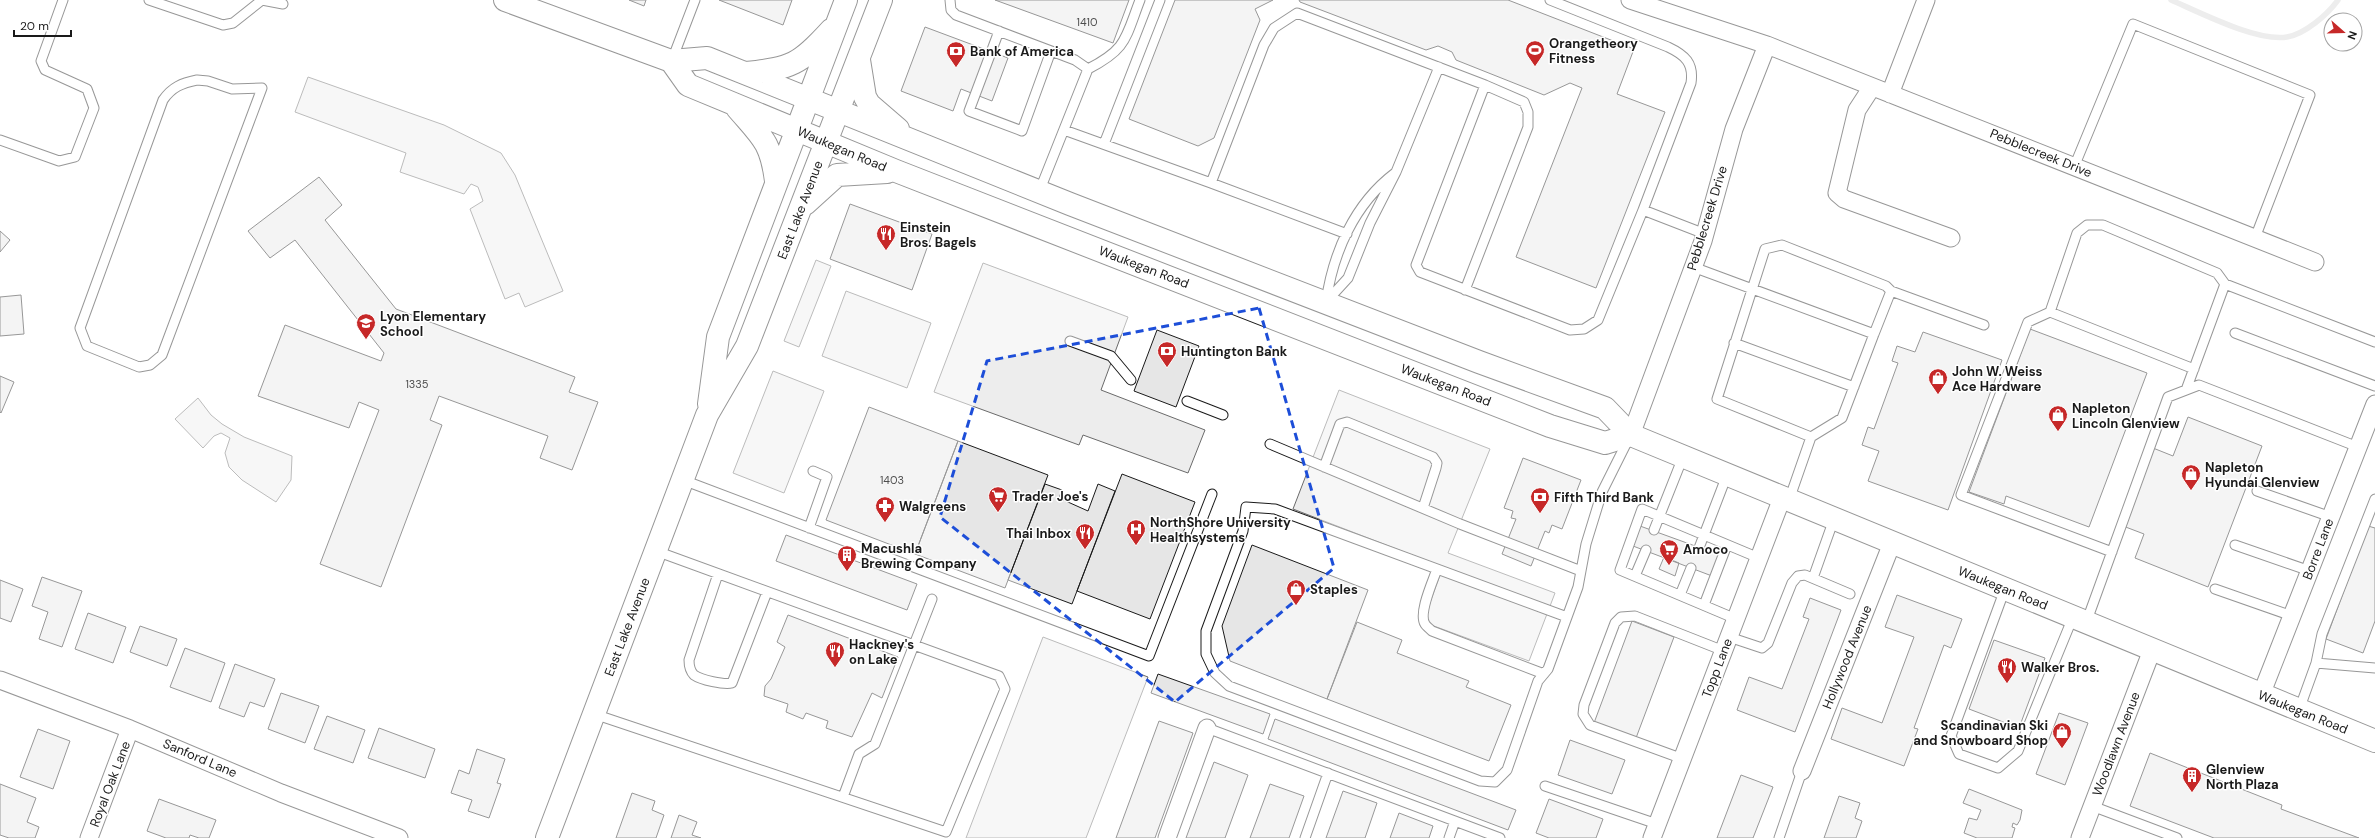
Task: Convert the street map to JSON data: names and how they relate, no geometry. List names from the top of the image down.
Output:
{
  "streets": {
    "main road": ["Waukegan Road", "East Lake Avenue"],
    "street": [
      "Pebblecreek Drive",
      "Borre Lane",
      "Hollywood Avenue",
      "Topp Lane",
      "Woodlawn Avenue",
      "Sanford Lane",
      "Royal Oak Lane"
    ]
  },
  "crossings": [
    ["Waukegan Road", "Pebblecreek Drive"],
    ["Waukegan Road", "East Lake Avenue"],
    ["Waukegan Road", "Borre Lane"],
    ["Waukegan Road", "Hollywood Avenue"],
    ["Waukegan Road", "Topp Lane"],
    ["Waukegan Road", "Woodlawn Avenue"],
    ["Sanford Lane", "Royal Oak Lane"]
  ],
  "places": {
    "sports": ["Orangetheory Fitness"],
    "bank": ["Bank of America", "Huntington Bank", "Fifth Third Bank"],
    "restaurant": [
      "Einstein Bros. Bagels",
      "Thai Inbox",
      "Hackney's on Lake",
      "Walker Bros."
    ],
    "school or university": ["Lyon Elementary School"],
    "shop": [
      "John W. Weiss Ace Hardware",
      "Napleton Lincoln Glenview",
      "Napleton Hyundai Glenview",
      "Staples",
      "Scandinavian Ski and Snowboard Shop"
    ],
    "supermarket": ["Trader Joe's", "Amoco"],
    "pharmacy": ["Walgreens"],
    "hospital": ["NorthShore University Healthsystems"],
    "building": ["Macushla Brewing Company", "Glenview North Plaza"]
  },
  "house_numbers": ["1410", "1335", "1403"],
  "scale_bar": "20 m",
  "north": "right"
}
